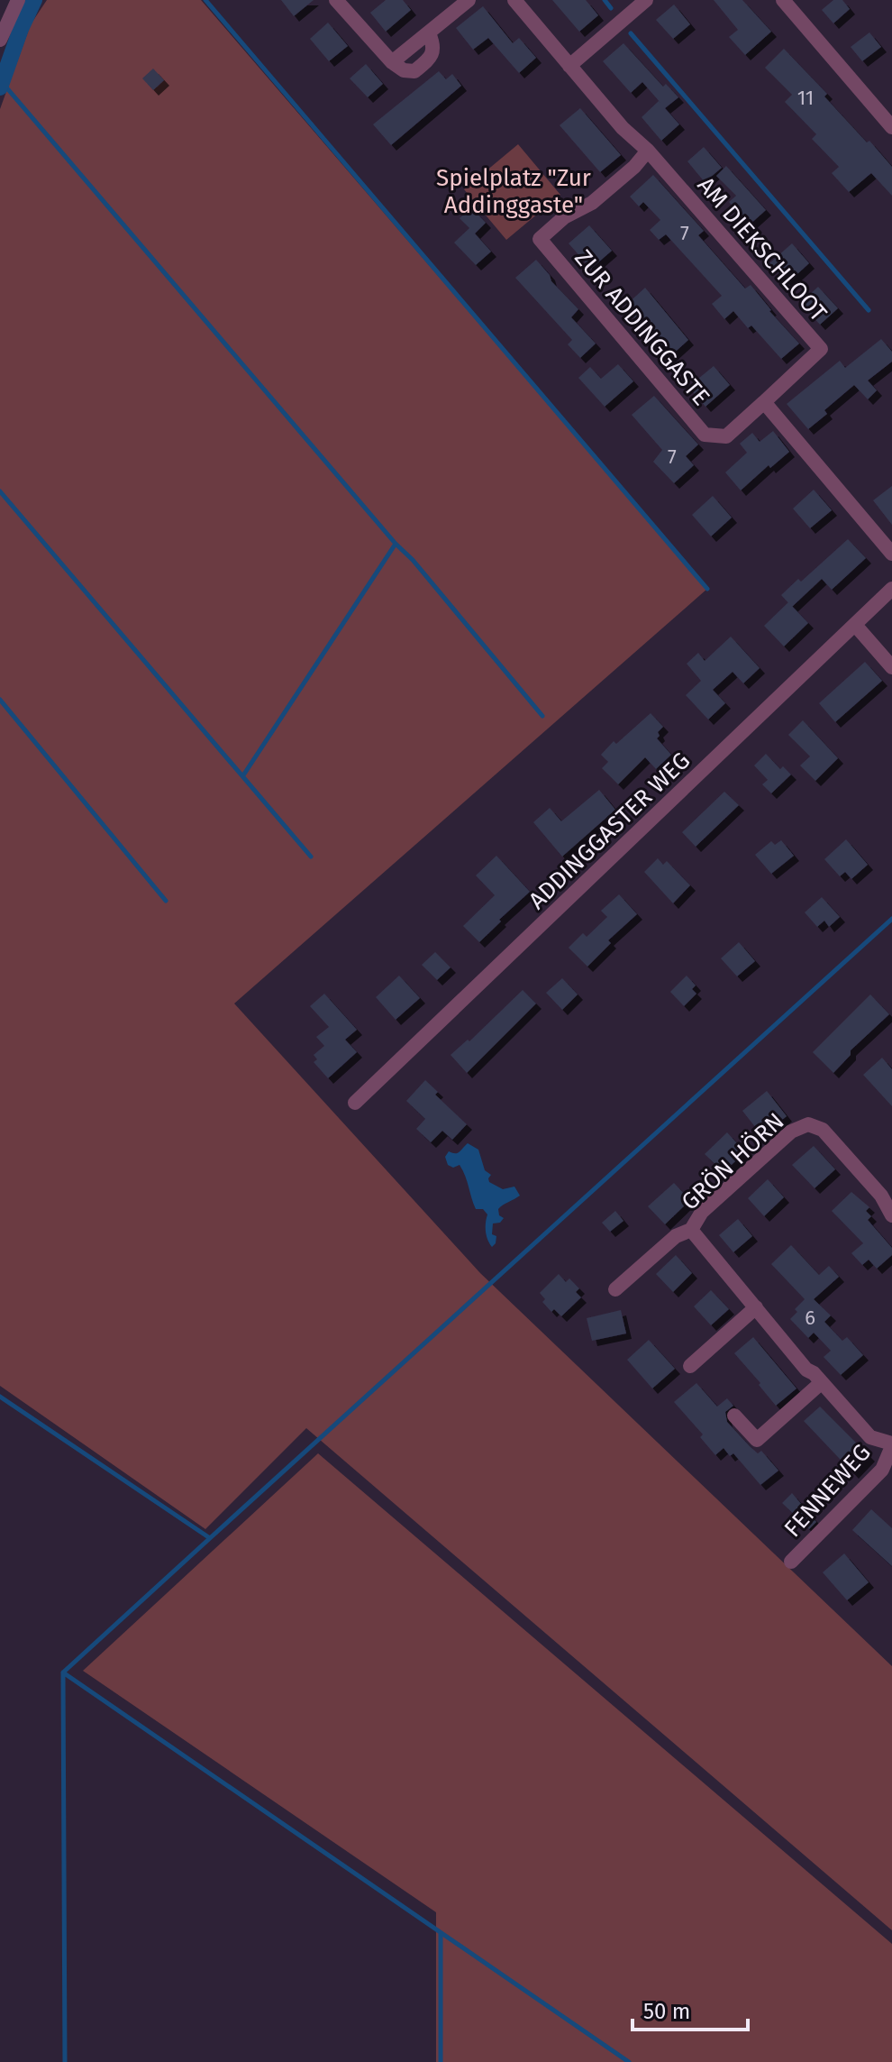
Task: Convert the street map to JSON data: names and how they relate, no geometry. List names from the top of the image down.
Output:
{
  "streets": {
    "street": [
      "AM DIEKSCHLOOT",
      "ZUR ADDINGGASTE",
      "ADDINGGASTER WEG",
      "GRÖN HÖRN",
      "FENNEWEG"
    ]
  },
  "crossings": [
    ["AM DIEKSCHLOOT", "ZUR ADDINGGASTE"],
    ["GRÖN HÖRN", "FENNEWEG"]
  ],
  "parks": ["Spielplatz \"Zur Addinggaste\""],
  "house_numbers": [
    "11",
    "7",
    "7",
    "6"
  ],
  "scale_bar": "50 m"
}
